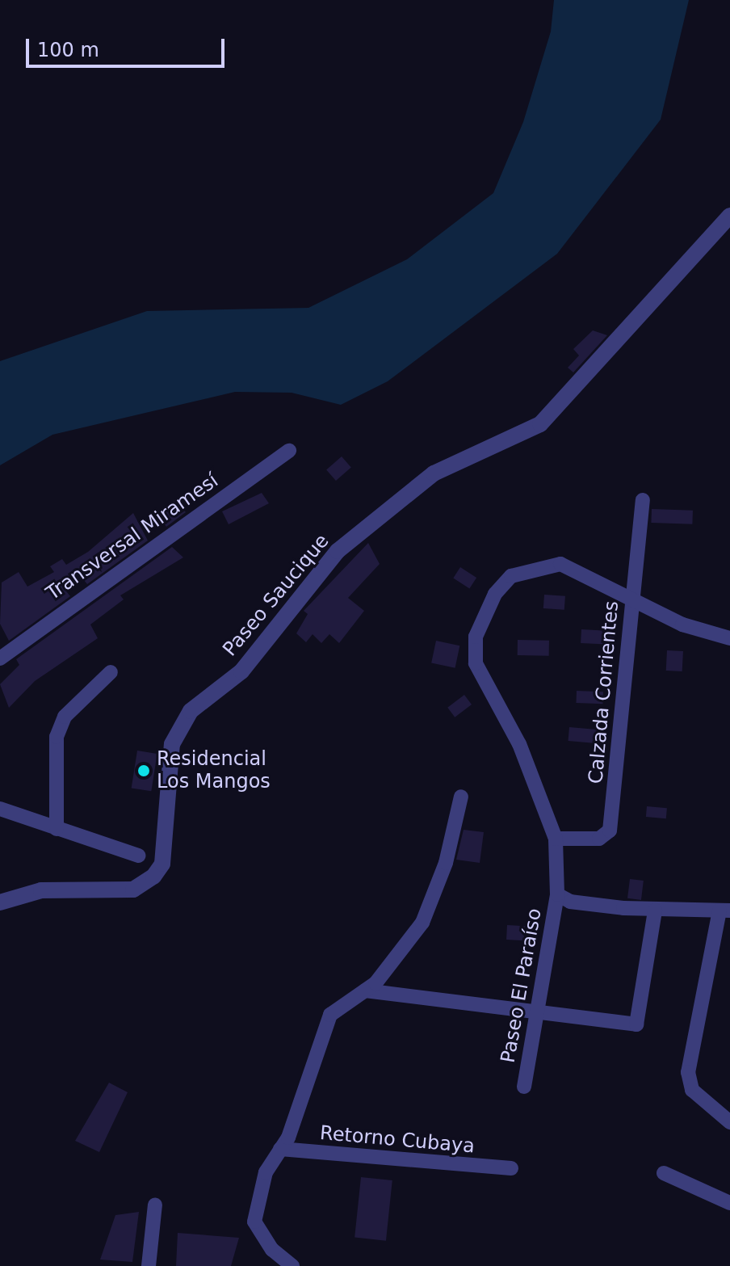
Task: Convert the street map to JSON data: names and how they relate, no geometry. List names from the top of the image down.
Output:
{
  "streets": {
    "street": [
      "Transversal Miramesí",
      "Paseo Saucique",
      "Calzada Corrientes",
      "Paseo El Paraíso",
      "Retorno Cubaya"
    ]
  },
  "crossings": [
    ["Calzada Corrientes", "Paseo El Paraíso"]
  ],
  "places": ["Residencial Los Mangos"],
  "scale_bar": "100 m"
}
